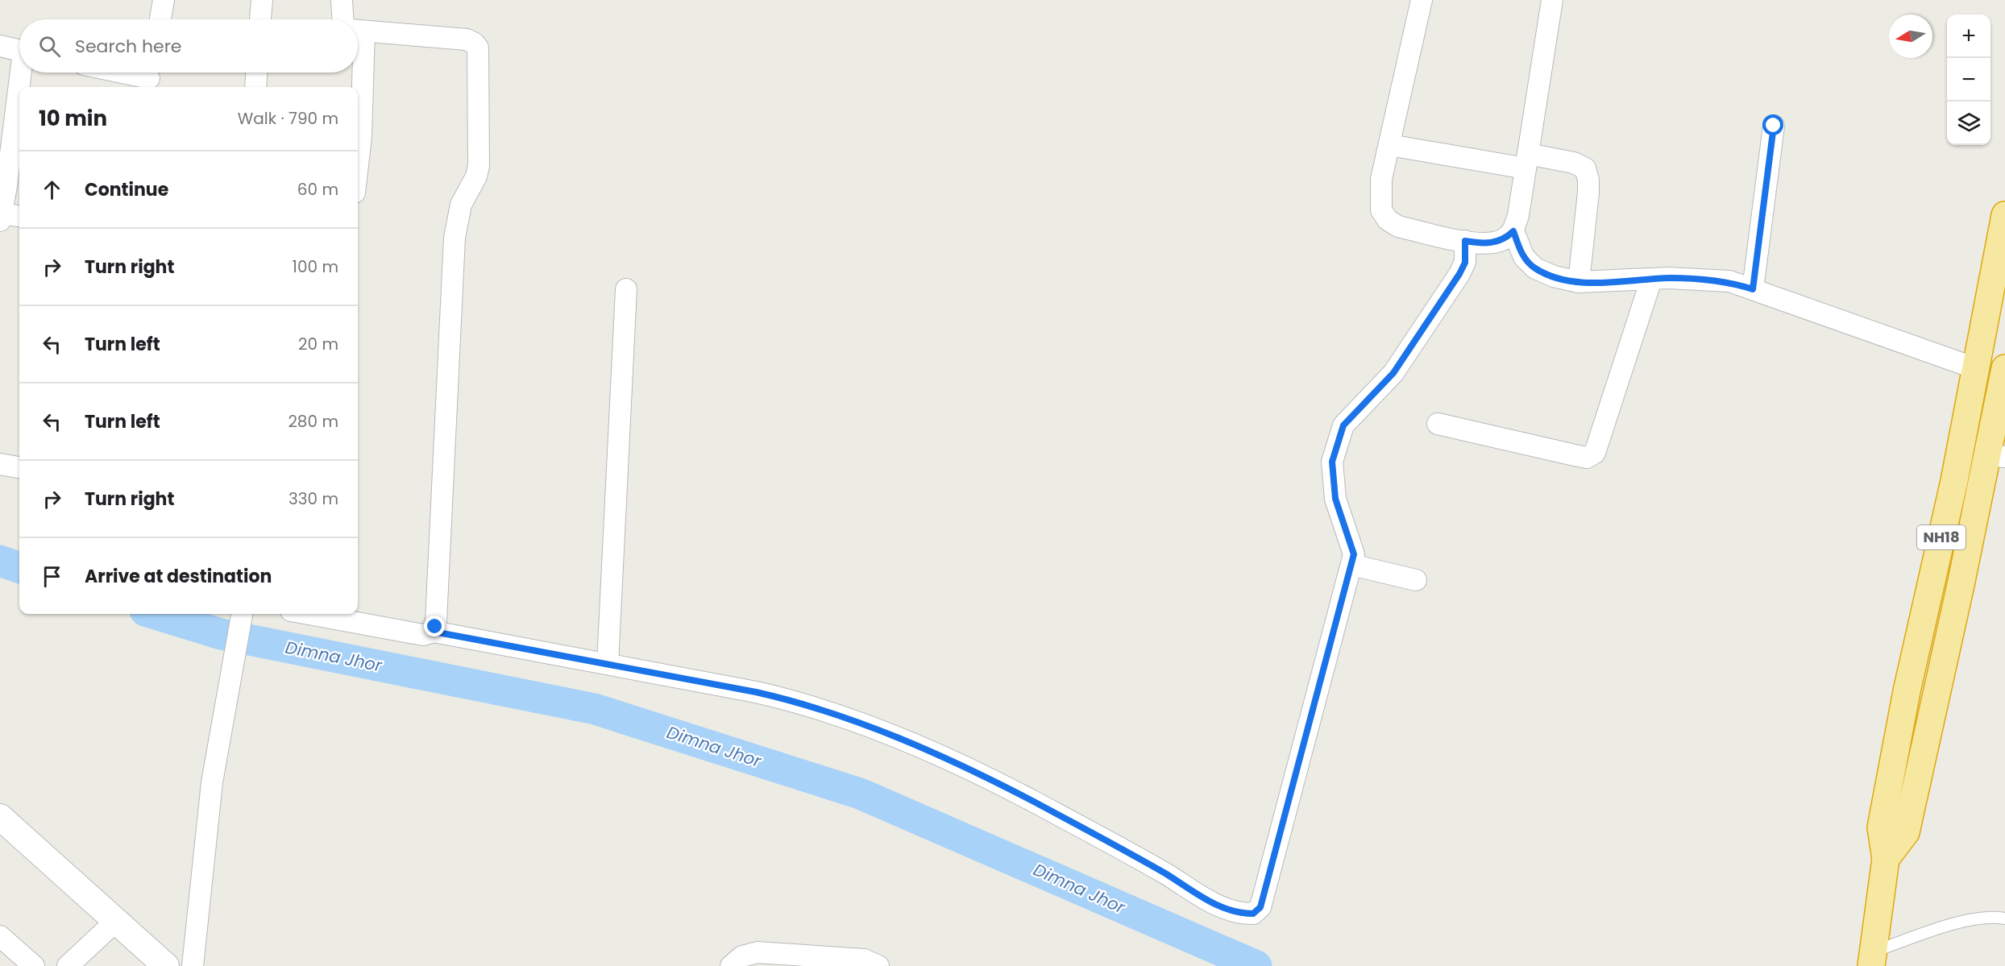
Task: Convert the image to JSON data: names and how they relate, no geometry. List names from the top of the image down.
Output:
{
  "streets": {
    "highway": ["NH18"]
  },
  "water": ["Dimna Jhor"],
  "north": "left",
  "page": {
    "map_buttons": ["+", "−"],
    "search": "Search here",
    "heading": ["10 min", "Walk · 790 m"],
    "list": [
      ["Continue", "60 m"],
      ["Turn right", "100 m"],
      ["Turn left", "20 m"],
      ["Turn left", "280 m"],
      ["Turn right", "330 m"],
      "Arrive at destination"
    ]
  }
}
